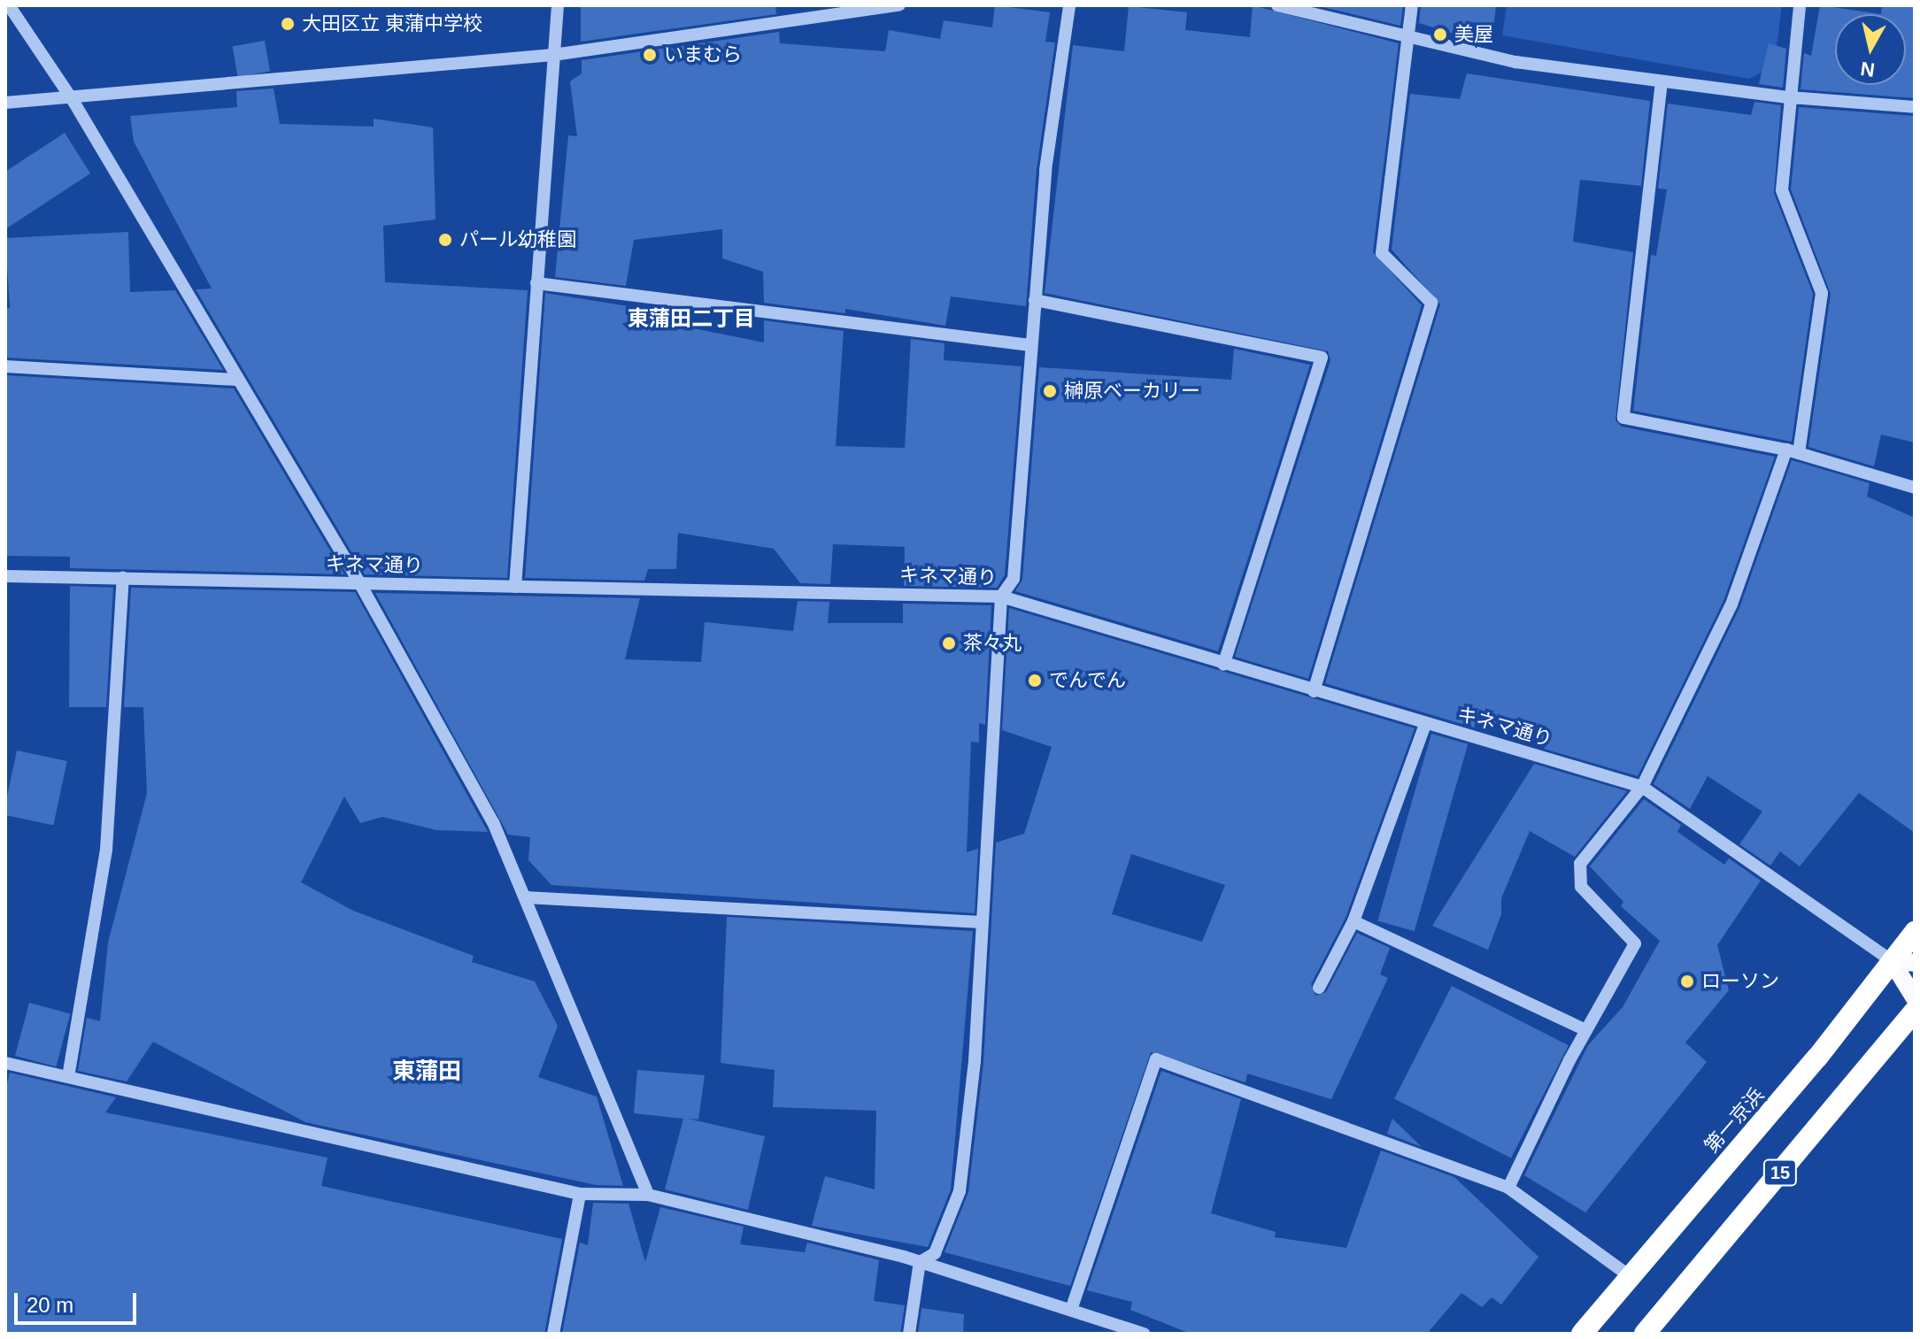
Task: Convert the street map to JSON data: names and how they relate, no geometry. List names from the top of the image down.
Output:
{
  "streets": {
    "highway": ["第一京浜", "15"],
    "street": ["キネマ通り"]
  },
  "crossings": [
    ["キネマ通り", "第一京浜"]
  ],
  "districts": ["東蒲田二丁目", "東蒲田"],
  "places": [
    "大田区立 東蒲中学校",
    "美屋",
    "いまむら",
    "パール幼稚園",
    "榊原ベーカリー",
    "茶々丸",
    "でんでん",
    "ローソン"
  ],
  "scale_bar": "20 m",
  "north": "bottom"
}
